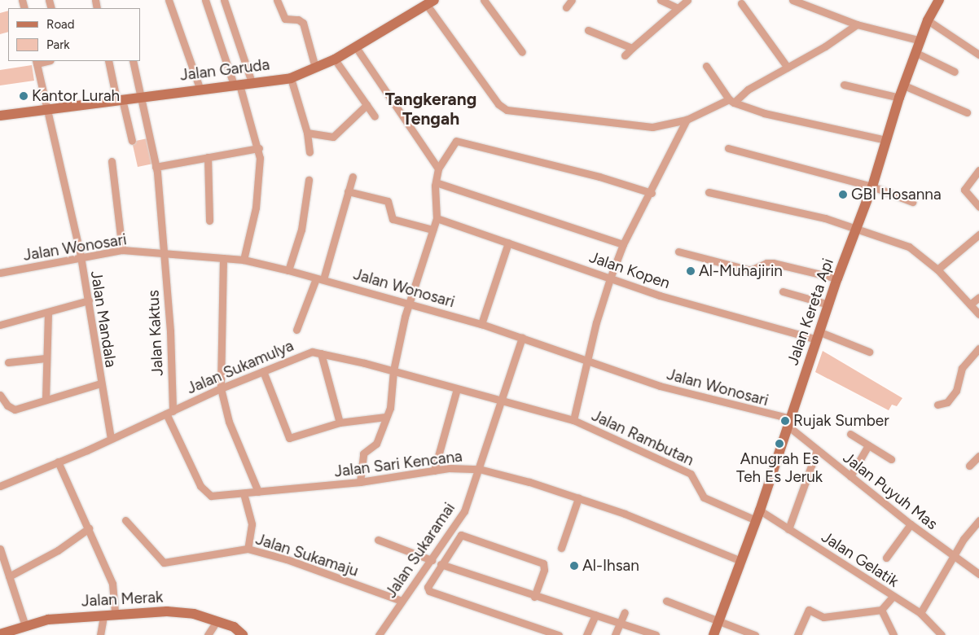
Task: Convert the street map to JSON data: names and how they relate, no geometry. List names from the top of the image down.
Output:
{
  "streets": {
    "street": [
      "Jalan Garuda",
      "Jalan Wonosari",
      "Jalan Kopen",
      "Jalan Kereta Api",
      "Jalan Mandala",
      "Jalan Kaktus",
      "Jalan Sukamulya",
      "Jalan Rambutan",
      "Jalan Sari Kencana",
      "Jalan Puyuh Mas",
      "Jalan Sukaramai",
      "Jalan Sukamaju",
      "Jalan Gelatik",
      "Jalan Merak"
    ]
  },
  "crossings": [
    ["Jalan Garuda", "Jalan Mandala"],
    ["Jalan Garuda", "Jalan Kaktus"],
    ["Jalan Wonosari", "Jalan Kereta Api"],
    ["Jalan Wonosari", "Jalan Mandala"],
    ["Jalan Wonosari", "Jalan Kaktus"],
    ["Jalan Wonosari", "Jalan Puyuh Mas"],
    ["Jalan Wonosari", "Jalan Sukaramai"],
    ["Jalan Kopen", "Jalan Kereta Api"],
    ["Jalan Kereta Api", "Jalan Rambutan"],
    ["Jalan Kereta Api", "Jalan Sari Kencana"],
    ["Jalan Kereta Api", "Jalan Puyuh Mas"],
    ["Jalan Kereta Api", "Jalan Gelatik"],
    ["Jalan Mandala", "Jalan Sukamulya"],
    ["Jalan Kaktus", "Jalan Sukamulya"],
    ["Jalan Kaktus", "Jalan Sari Kencana"],
    ["Jalan Sukamulya", "Jalan Rambutan"],
    ["Jalan Sukamulya", "Jalan Sari Kencana"],
    ["Jalan Sukamulya", "Jalan Sukaramai"],
    ["Jalan Rambutan", "Jalan Sukaramai"],
    ["Jalan Rambutan", "Jalan Gelatik"],
    ["Jalan Sari Kencana", "Jalan Sukaramai"],
    ["Jalan Sukaramai", "Jalan Sukamaju"]
  ],
  "districts": ["Tangkerang Tengah"],
  "places": [
    "Kantor Lurah",
    "GBI Hosanna",
    "Al-Muhajirin",
    "Rujak Sumber",
    "Anugrah Es Teh Es Jeruk",
    "Al-Ihsan"
  ],
  "legend": ["Road", "Park"]
}
